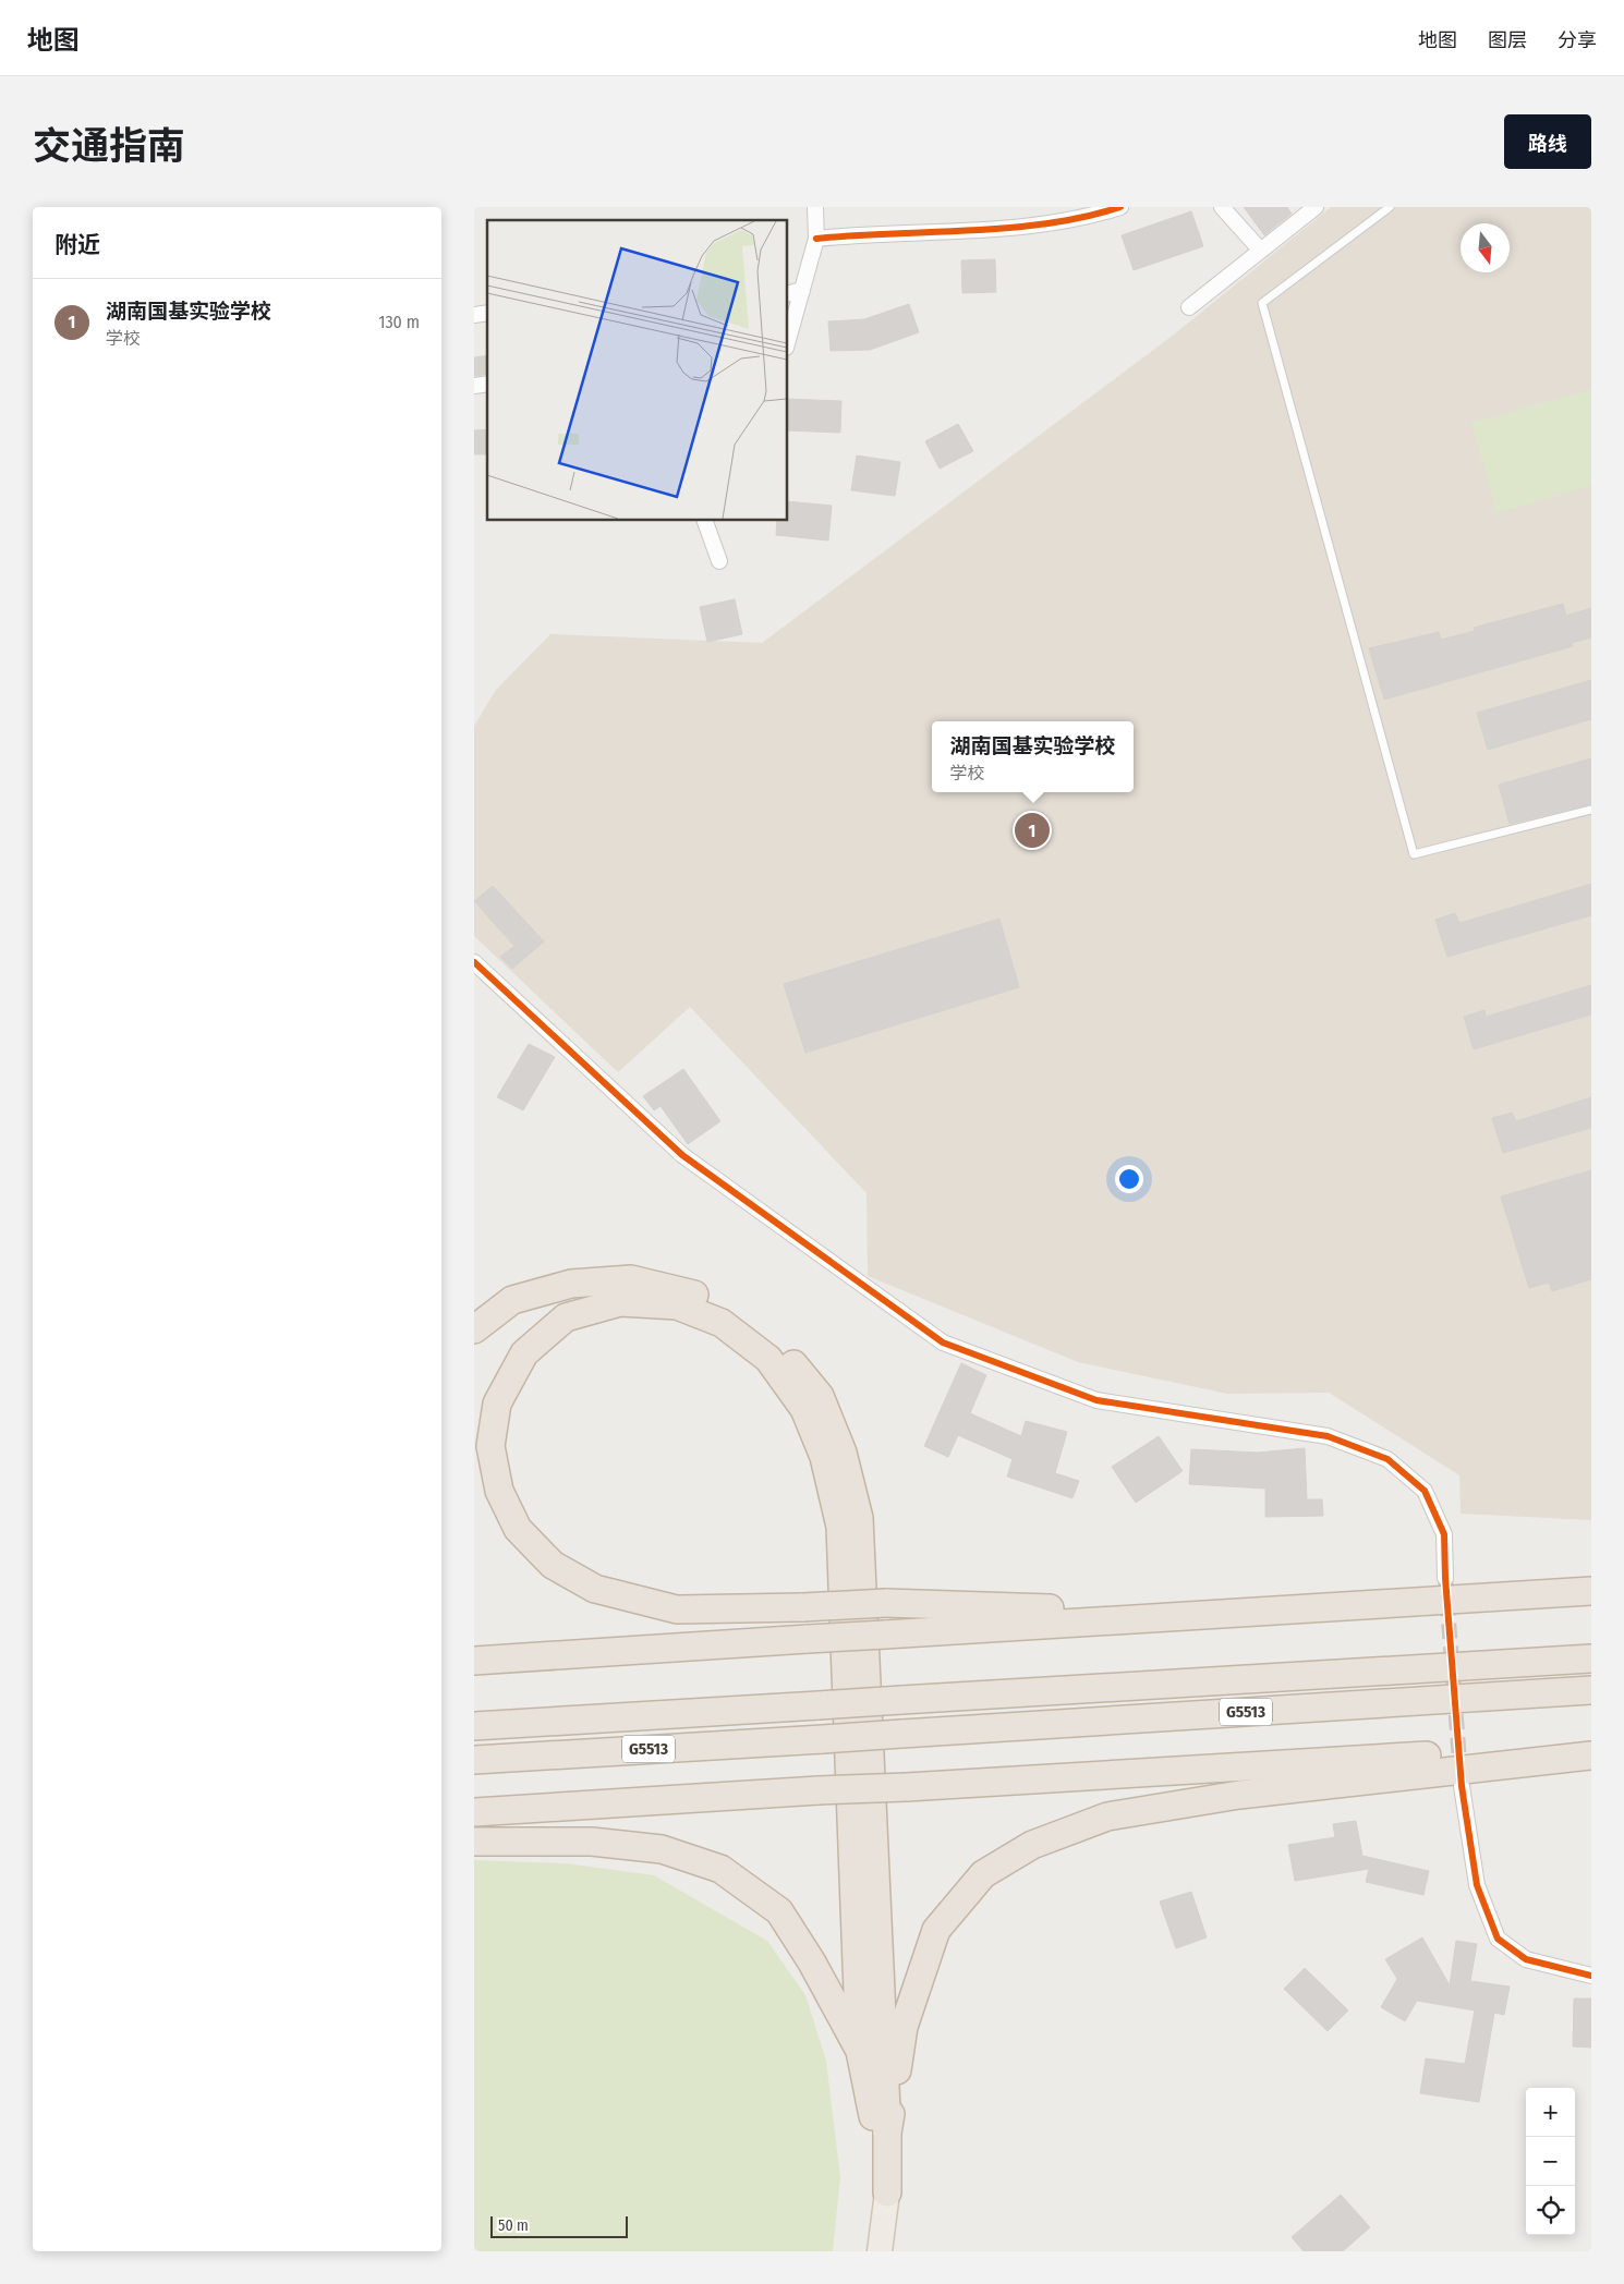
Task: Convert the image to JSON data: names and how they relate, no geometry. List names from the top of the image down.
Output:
{
  "streets": {
    "highway": ["G5513"]
  },
  "scale_bar": "50 m",
  "north": "bottom",
  "page": {
    "header": "地图",
    "nav": ["地图", "图层", "分享"],
    "title": "交通指南",
    "buttons": "路线",
    "heading": "附近",
    "list": [
      {
        "mark": "1",
        "name": "湖南国基实验学校",
        "note": "学校",
        "value": "130 m"
      }
    ],
    "popup": ["湖南国基实验学校", "学校"],
    "pins": "1",
    "map_buttons": ["+", "−"],
    "scale": "50 m"
  }
}
